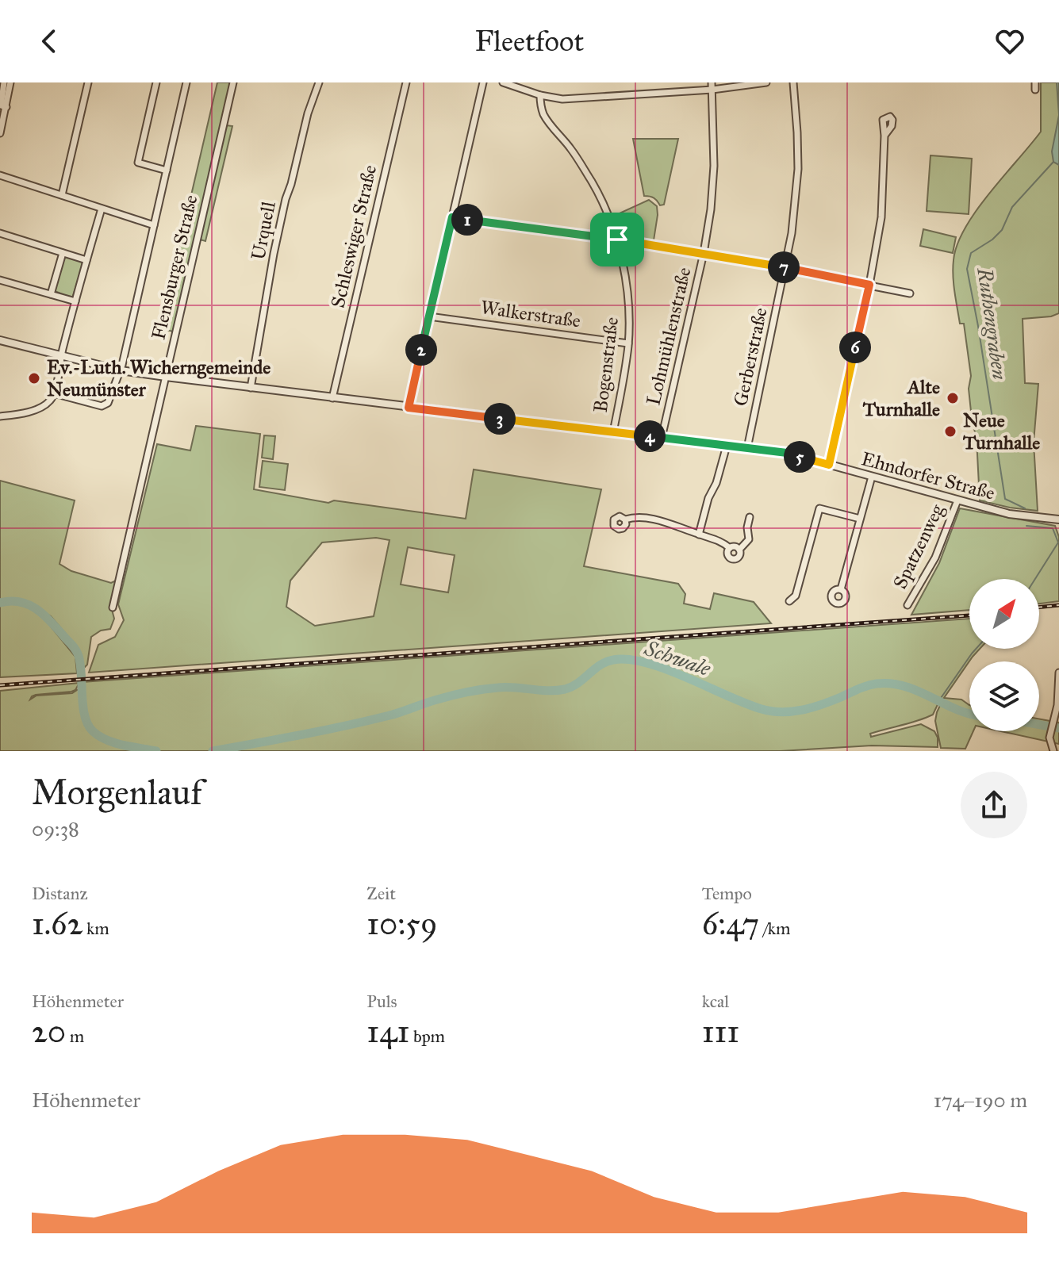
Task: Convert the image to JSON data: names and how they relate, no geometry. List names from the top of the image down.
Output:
{
  "streets": {
    "street": [
      "Urquell",
      "Schleswiger Straße",
      "Flensburger Straße",
      "Walkerstraße",
      "Lohmühlenstraße",
      "Gerberstraße",
      "Bogenstraße",
      "Ehndorfer Straße",
      "Spatzenweg"
    ]
  },
  "crossings": [
    ["Urquell", "Ehndorfer Straße"],
    ["Schleswiger Straße", "Ehndorfer Straße"],
    ["Flensburger Straße", "Ehndorfer Straße"],
    ["Walkerstraße", "Bogenstraße"],
    ["Lohmühlenstraße", "Ehndorfer Straße"],
    ["Gerberstraße", "Ehndorfer Straße"],
    ["Bogenstraße", "Ehndorfer Straße"],
    ["Ehndorfer Straße", "Spatzenweg"]
  ],
  "water": ["Ruthengraben", "Schwale"],
  "places": ["Ev.-Luth. Wicherngemeinde Neumünster", "Alte Turnhalle", "Neue Turnhalle"],
  "north": "top right",
  "page": {
    "header": "Fleetfoot",
    "pins": [
      "1",
      "7",
      "6",
      "2",
      "3",
      "4",
      "5"
    ],
    "heading": ["Morgenlauf", "09:38"],
    "stats": [
      ["Distanz", "1.62 km"],
      ["Zeit", "10:59"],
      ["Tempo", "6:47 /km"],
      ["Höhenmeter", "20 m"],
      ["Puls", "141 bpm"],
      ["kcal", "111"]
    ],
    "chart": ["Höhenmeter", "174–190 m"]
  }
}
